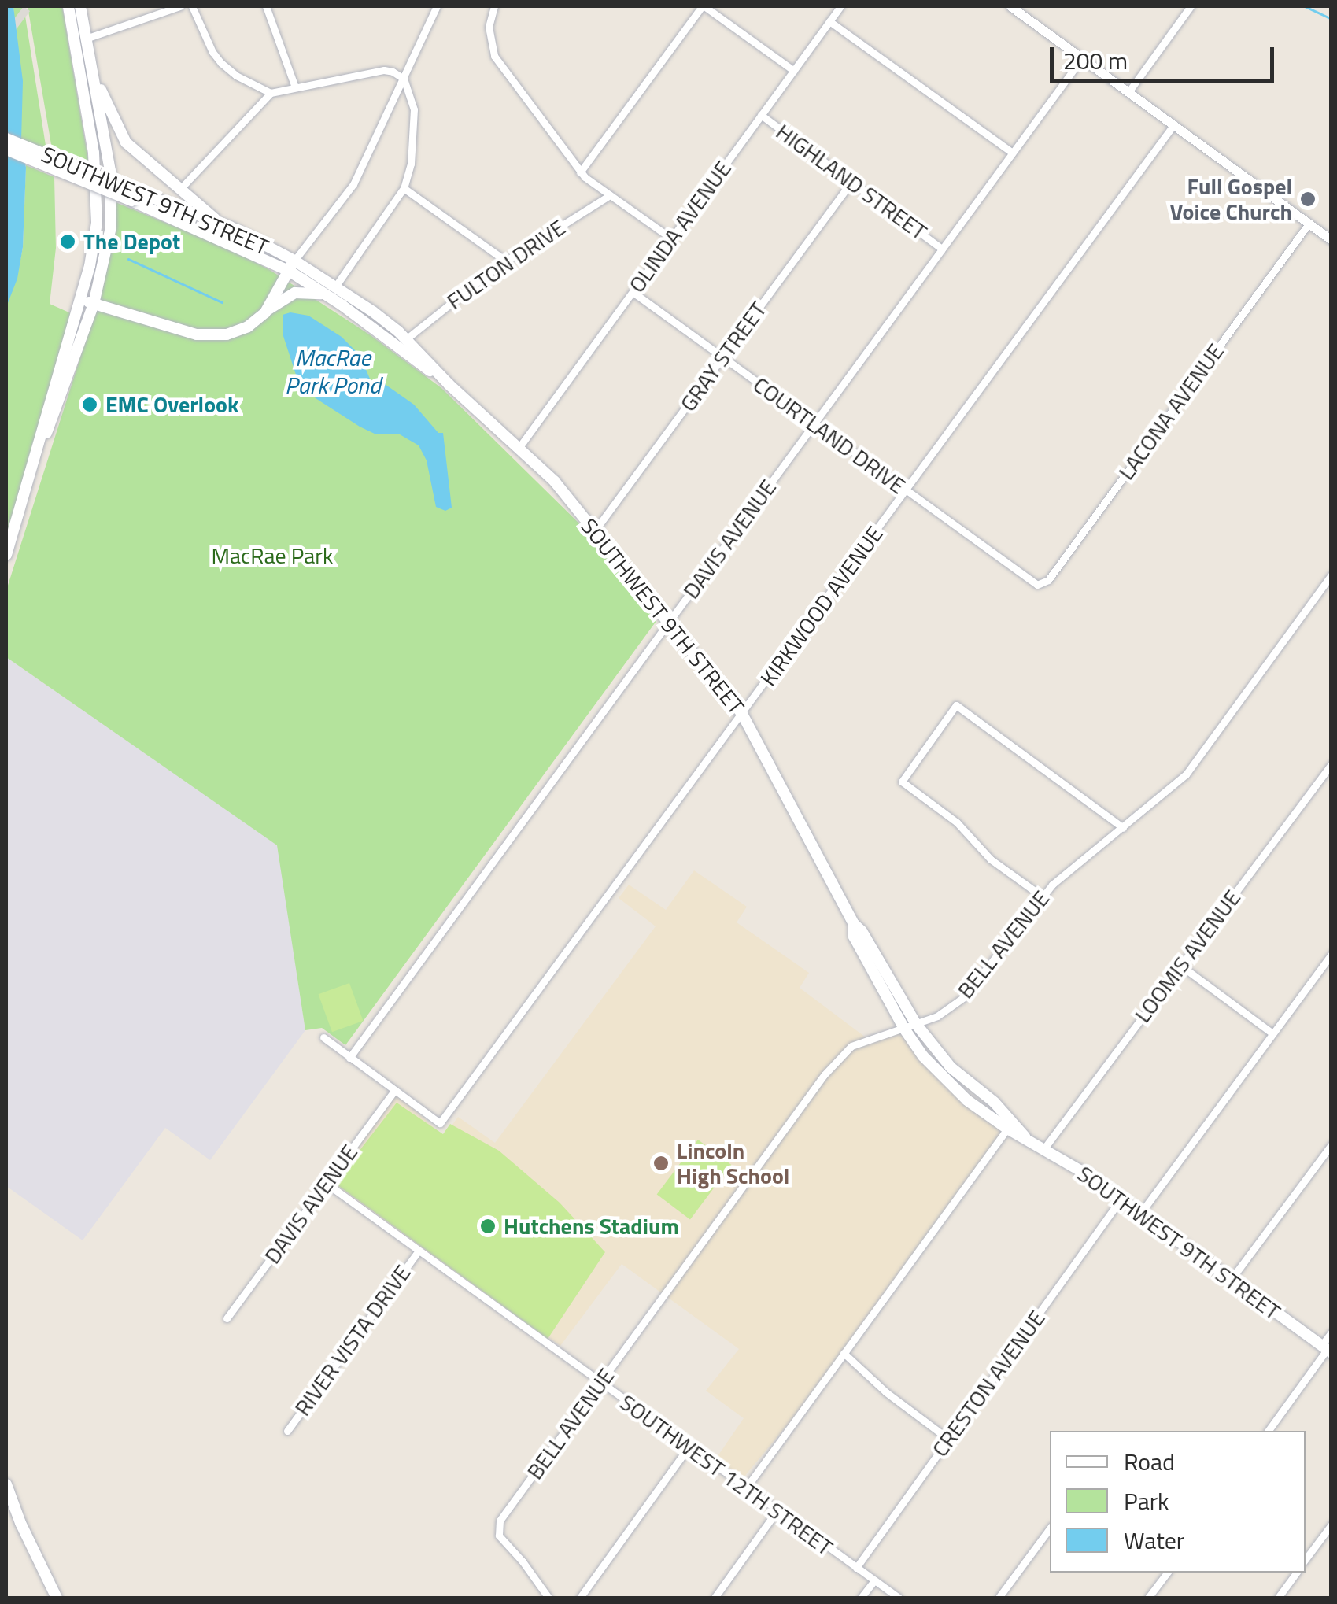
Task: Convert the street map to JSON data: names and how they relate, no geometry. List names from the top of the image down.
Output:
{
  "streets": {
    "main road": ["SOUTHWEST 9TH STREET"],
    "street": [
      "HIGHLAND STREET",
      "OLINDA AVENUE",
      "FULTON DRIVE",
      "GRAY STREET",
      "LACONA AVENUE",
      "COURTLAND DRIVE",
      "DAVIS AVENUE",
      "KIRKWOOD AVENUE",
      "BELL AVENUE",
      "LOOMIS AVENUE",
      "RIVER VISTA DRIVE",
      "CRESTON AVENUE",
      "SOUTHWEST 12TH STREET"
    ]
  },
  "crossings": [
    ["HIGHLAND STREET", "OLINDA AVENUE"],
    ["HIGHLAND STREET", "GRAY STREET"],
    ["HIGHLAND STREET", "DAVIS AVENUE"],
    ["SOUTHWEST 9TH STREET", "OLINDA AVENUE"],
    ["SOUTHWEST 9TH STREET", "FULTON DRIVE"],
    ["SOUTHWEST 9TH STREET", "GRAY STREET"],
    ["SOUTHWEST 9TH STREET", "DAVIS AVENUE"],
    ["SOUTHWEST 9TH STREET", "KIRKWOOD AVENUE"],
    ["SOUTHWEST 9TH STREET", "BELL AVENUE"],
    ["SOUTHWEST 9TH STREET", "LOOMIS AVENUE"],
    ["SOUTHWEST 9TH STREET", "CRESTON AVENUE"],
    ["OLINDA AVENUE", "COURTLAND DRIVE"],
    ["GRAY STREET", "COURTLAND DRIVE"],
    ["LACONA AVENUE", "COURTLAND DRIVE"],
    ["COURTLAND DRIVE", "DAVIS AVENUE"],
    ["COURTLAND DRIVE", "KIRKWOOD AVENUE"],
    ["DAVIS AVENUE", "KIRKWOOD AVENUE"],
    ["DAVIS AVENUE", "SOUTHWEST 12TH STREET"],
    ["BELL AVENUE", "SOUTHWEST 12TH STREET"],
    ["RIVER VISTA DRIVE", "SOUTHWEST 12TH STREET"],
    ["CRESTON AVENUE", "SOUTHWEST 12TH STREET"]
  ],
  "water": ["MacRae Park Pond"],
  "parks": ["MacRae Park"],
  "places": [
    "Full Gospel Voice Church",
    "The Depot",
    "EMC Overlook",
    "Lincoln High School",
    "Hutchens Stadium"
  ],
  "legend": ["Road", "Park", "Water"],
  "scale_bar": "200 m"
}
